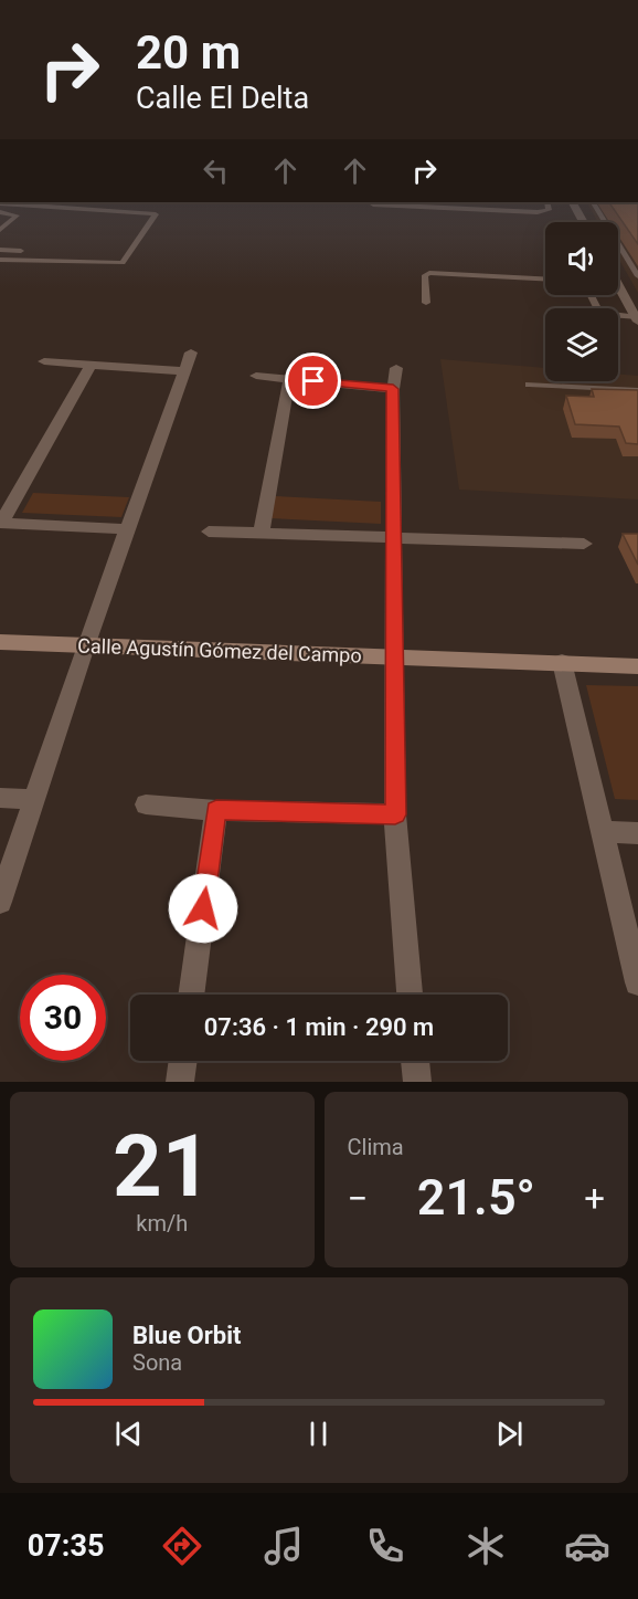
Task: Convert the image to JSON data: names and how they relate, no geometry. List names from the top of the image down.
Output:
{
  "streets": {
    "street": ["Calle Agustín Gómez del Campo"]
  },
  "page": {
    "turn": ["20 m", "Calle El Delta"],
    "limit": "30",
    "trip": "07:36 · 1 min · 290 m",
    "tile": [
      ["21", "km/h"],
      "Clima"
    ],
    "heat": ["−", "21.5°", "+"],
    "song": ["Blue Orbit", "Sona"],
    "tabs": "07:35"
  }
}
